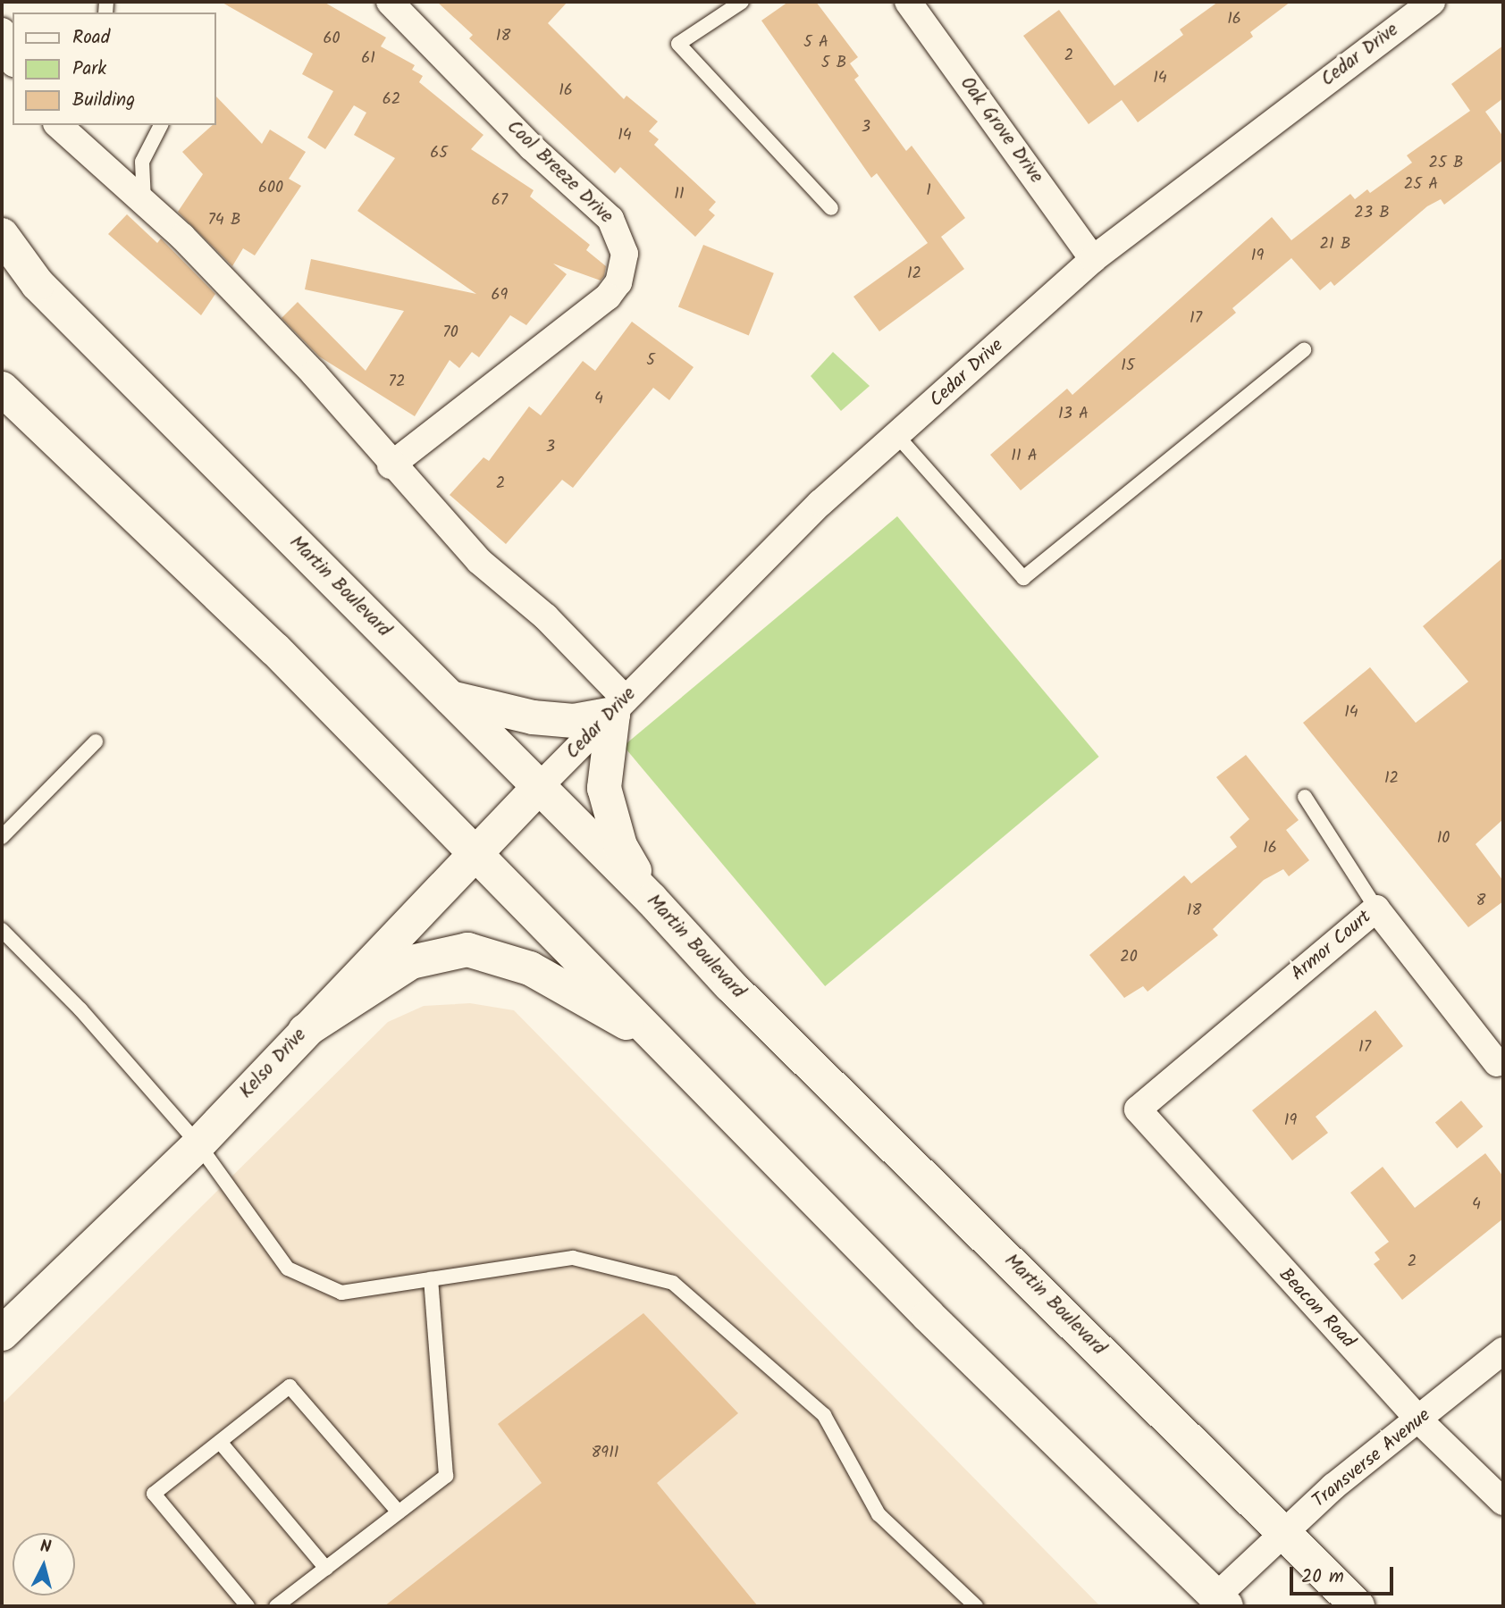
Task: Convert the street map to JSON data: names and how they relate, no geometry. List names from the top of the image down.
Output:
{
  "streets": {
    "main road": ["Martin Boulevard", "Kelso Drive"],
    "street": [
      "Cedar Drive",
      "Oak Grove Drive",
      "Cool Breeze Drive",
      "Armor Court",
      "Beacon Road",
      "Transverse Avenue"
    ]
  },
  "crossings": [
    ["Cedar Drive", "Oak Grove Drive"],
    ["Cedar Drive", "Martin Boulevard"],
    ["Cedar Drive", "Kelso Drive"],
    ["Martin Boulevard", "Kelso Drive"],
    ["Martin Boulevard", "Transverse Avenue"],
    ["Armor Court", "Beacon Road"],
    ["Beacon Road", "Transverse Avenue"]
  ],
  "house_numbers": [
    "16",
    "18",
    "60",
    "5 A",
    "2",
    "61",
    "5 B",
    "14",
    "16",
    "62",
    "3",
    "14",
    "65",
    "25 B",
    "25 A",
    "600",
    "1",
    "11",
    "67",
    "23 B",
    "74 B",
    "21 B",
    "19",
    "12",
    "69",
    "17",
    "70",
    "5",
    "15",
    "72",
    "4",
    "13 A",
    "3",
    "11 A",
    "2",
    "14",
    "12",
    "10",
    "16",
    "8",
    "18",
    "20",
    "17",
    "19",
    "4",
    "2",
    "8911"
  ],
  "legend": ["Road", "Park", "Building"],
  "scale_bar": "20 m",
  "north": "top"
}
